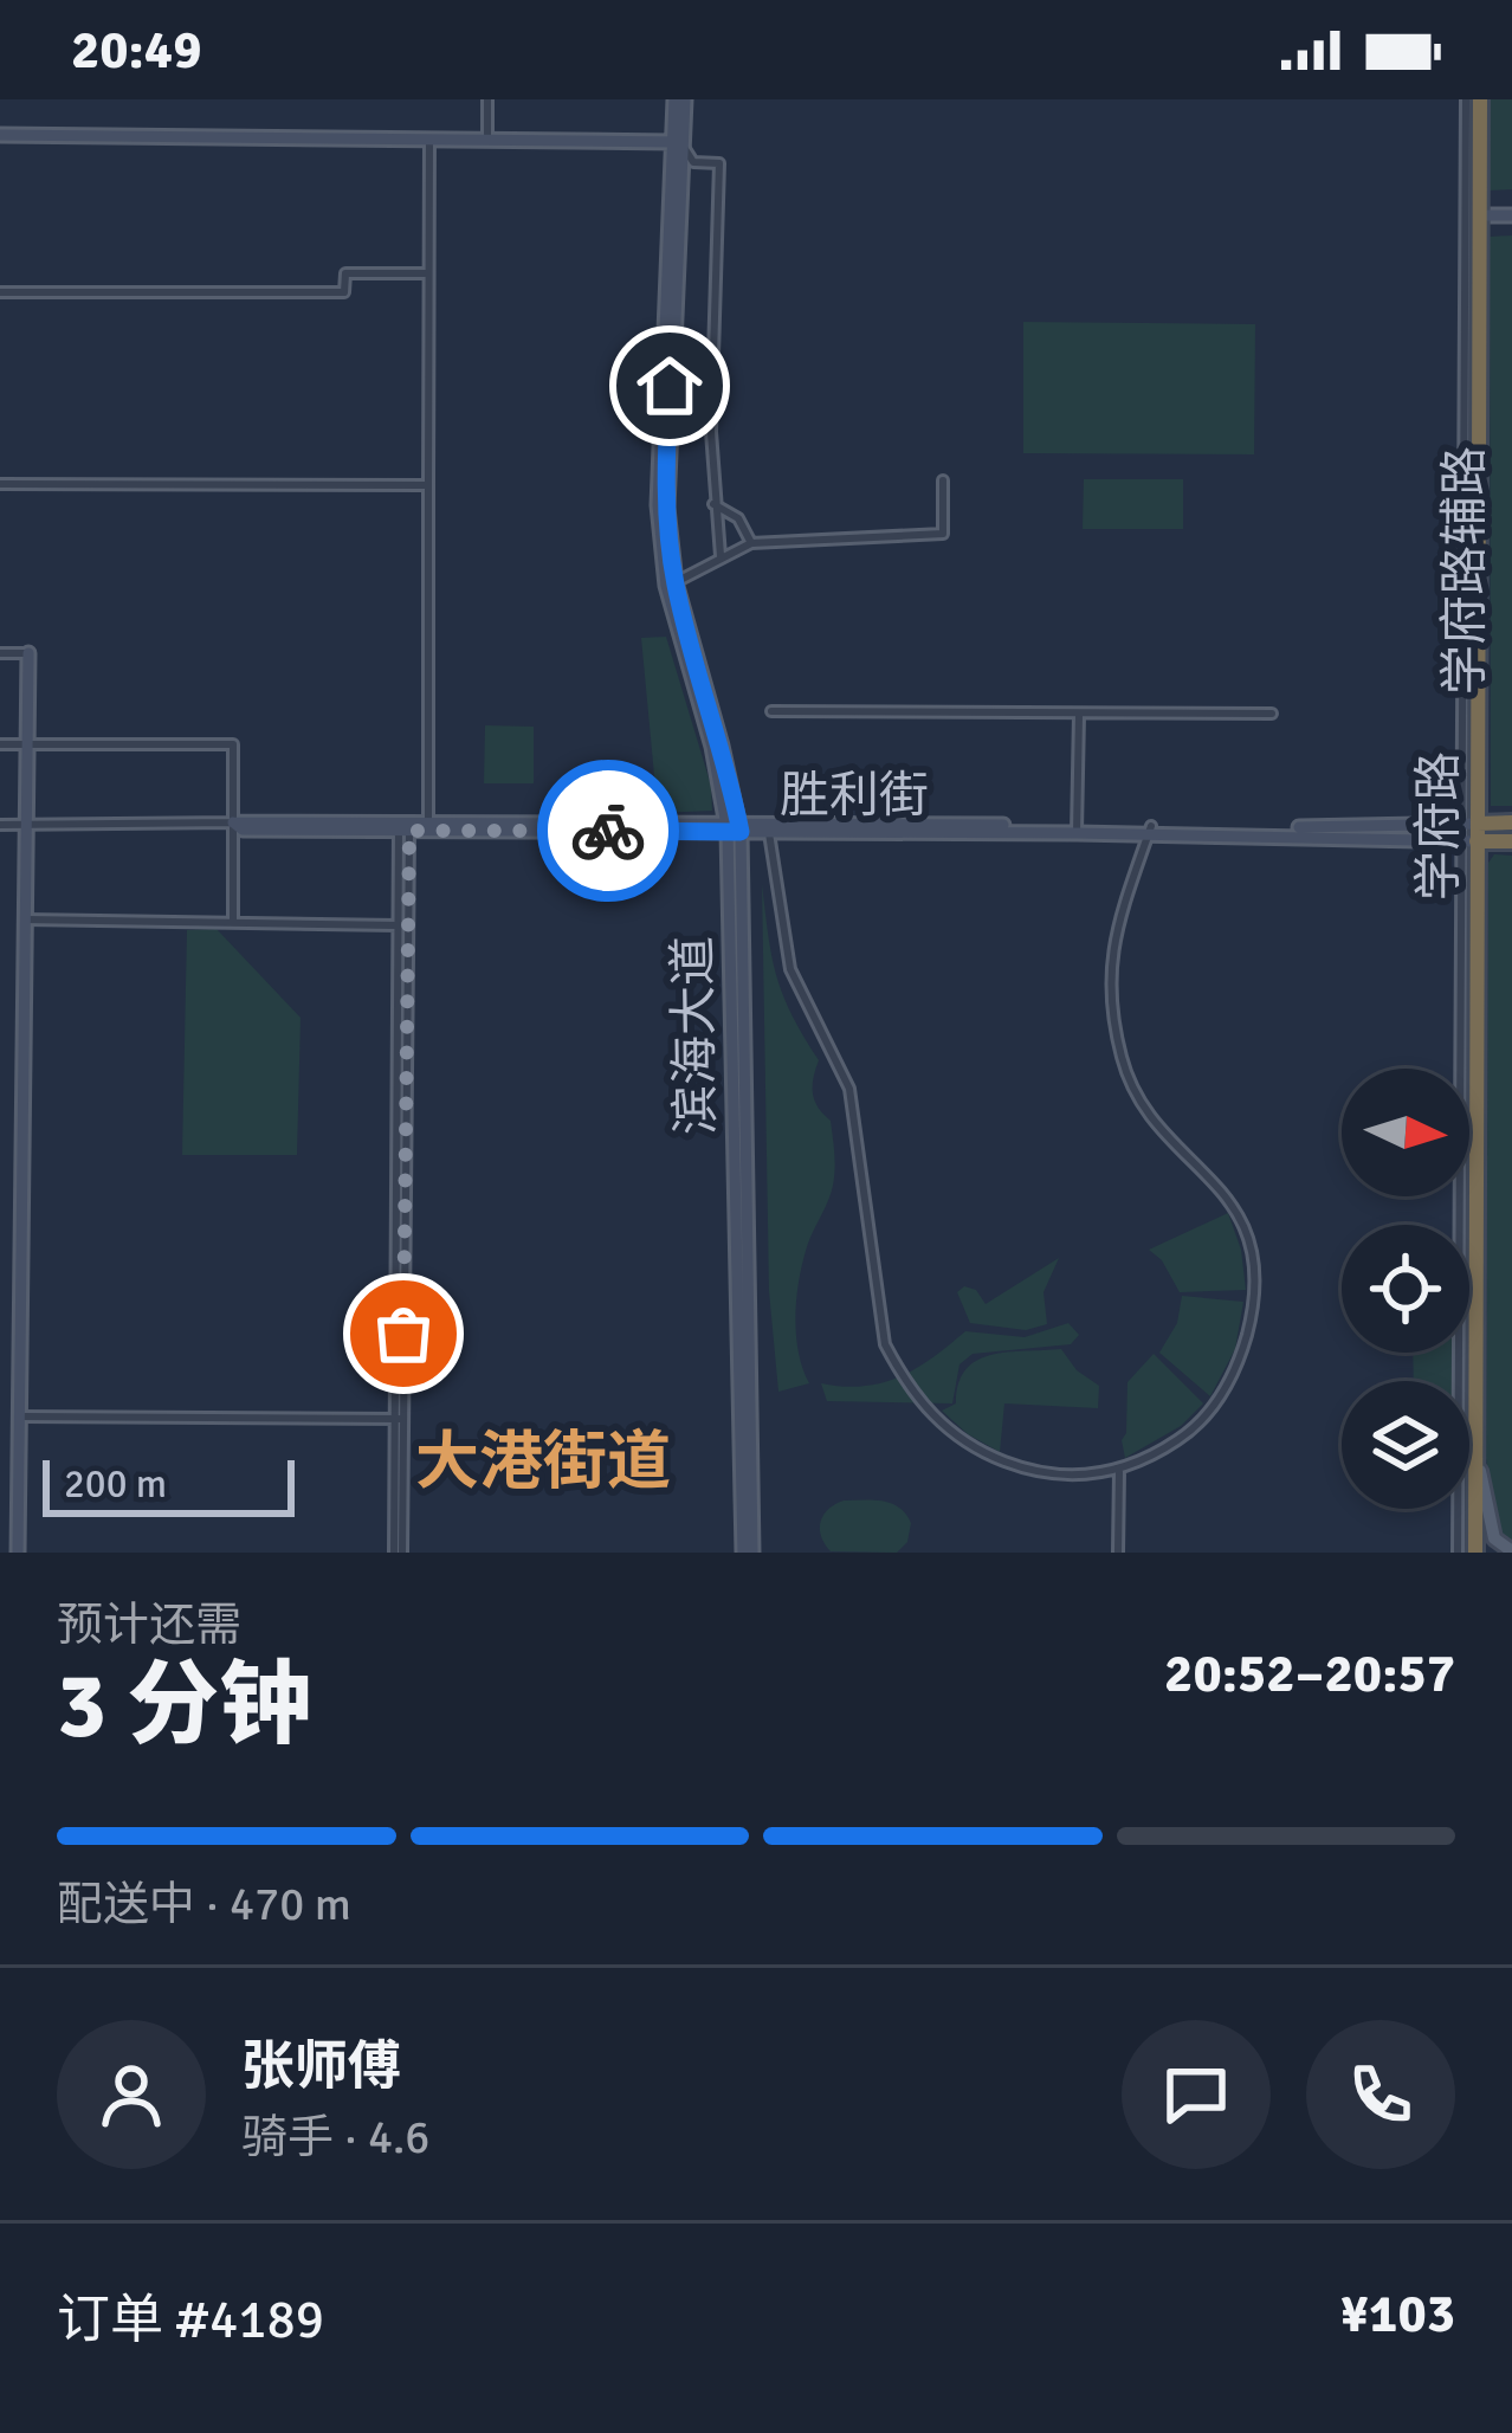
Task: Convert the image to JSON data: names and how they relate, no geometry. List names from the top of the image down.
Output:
{
  "streets": {
    "highway": ["学府路"],
    "street": ["学府路辅路", "胜利街", "滨海大道"]
  },
  "crossings": [
    ["学府路辅路", "胜利街"],
    ["学府路辅路", "学府路"],
    ["胜利街", "学府路"],
    ["胜利街", "滨海大道"]
  ],
  "districts": ["大港街道"],
  "scale_bar": "200 m",
  "north": "right",
  "page": {
    "status": "20:49",
    "scale": "200 m",
    "heading": ["3 分钟", "预计还需", "20:52–20:57"],
    "panel": [
      "张师傅",
      "骑手 · 4.6",
      "订单 #4189",
      "¥103"
    ],
    "bar": "配送中 · 470 m"
  }
}
